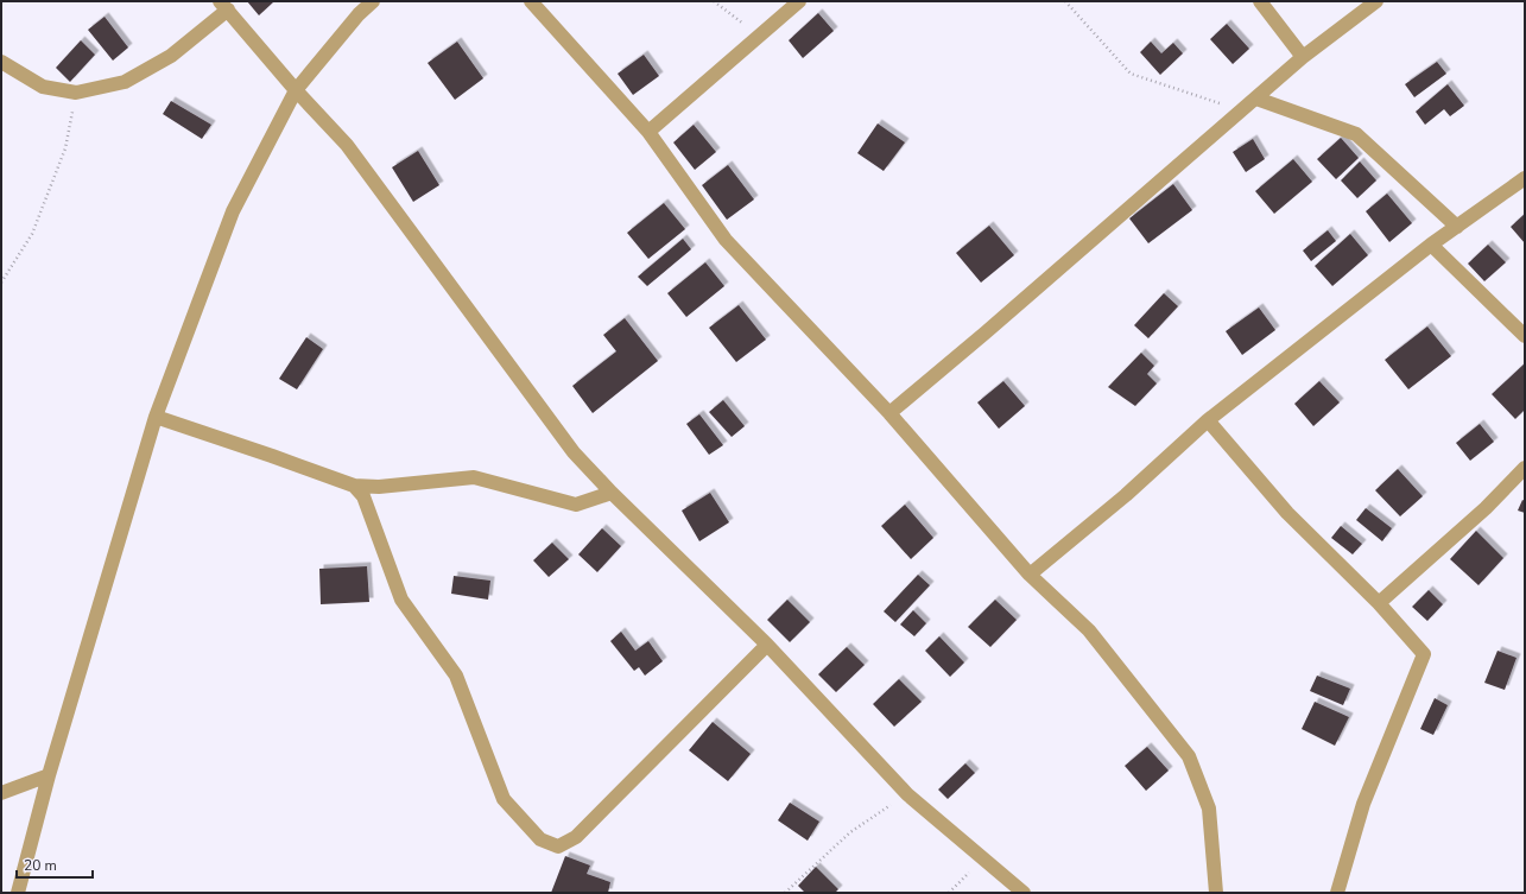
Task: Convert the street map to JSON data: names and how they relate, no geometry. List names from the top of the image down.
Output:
{
  "scale_bar": "20 m"
}
